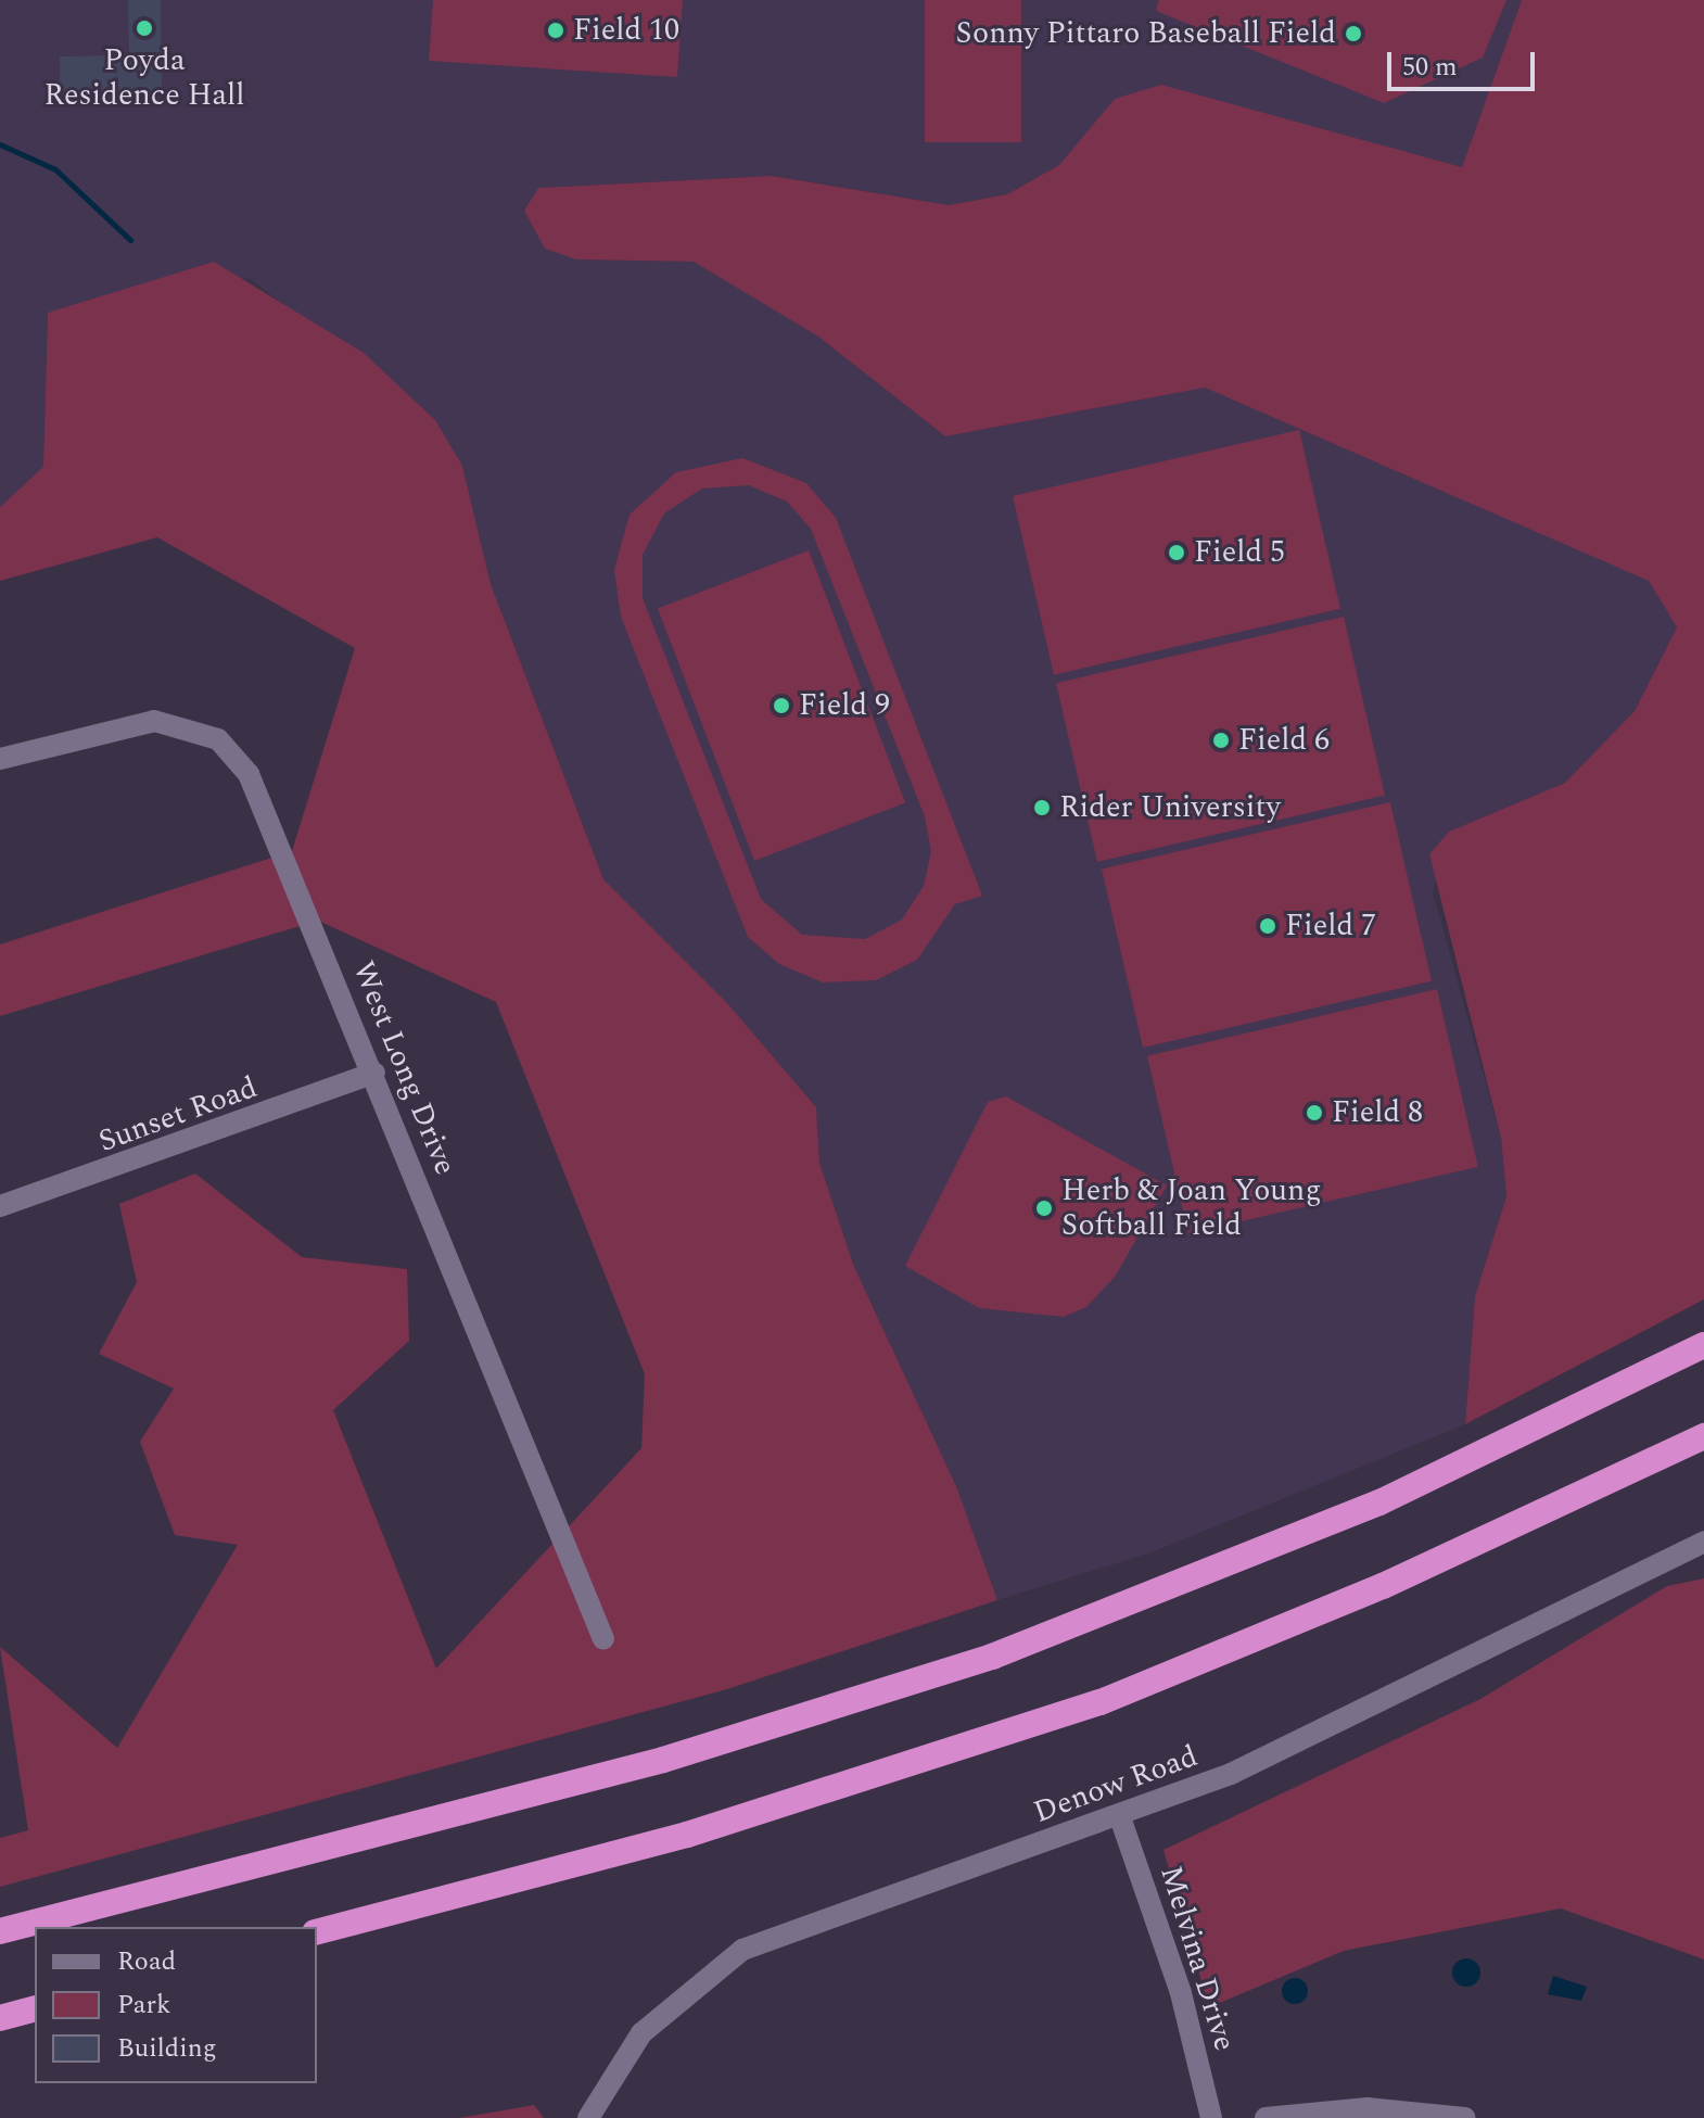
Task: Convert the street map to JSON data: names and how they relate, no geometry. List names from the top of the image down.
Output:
{
  "streets": {
    "street": [
      "West Long Drive",
      "Sunset Road",
      "Denow Road",
      "Melvina Drive"
    ]
  },
  "crossings": [
    ["West Long Drive", "Sunset Road"],
    ["Denow Road", "Melvina Drive"]
  ],
  "places": [
    "Poyda Residence Hall",
    "Field 10",
    "Sonny Pittaro Baseball Field",
    "Field 5",
    "Field 9",
    "Field 6",
    "Rider University",
    "Field 7",
    "Field 8",
    "Herb & Joan Young Softball Field"
  ],
  "legend": ["Road", "Park", "Building"],
  "scale_bar": "50 m"
}
